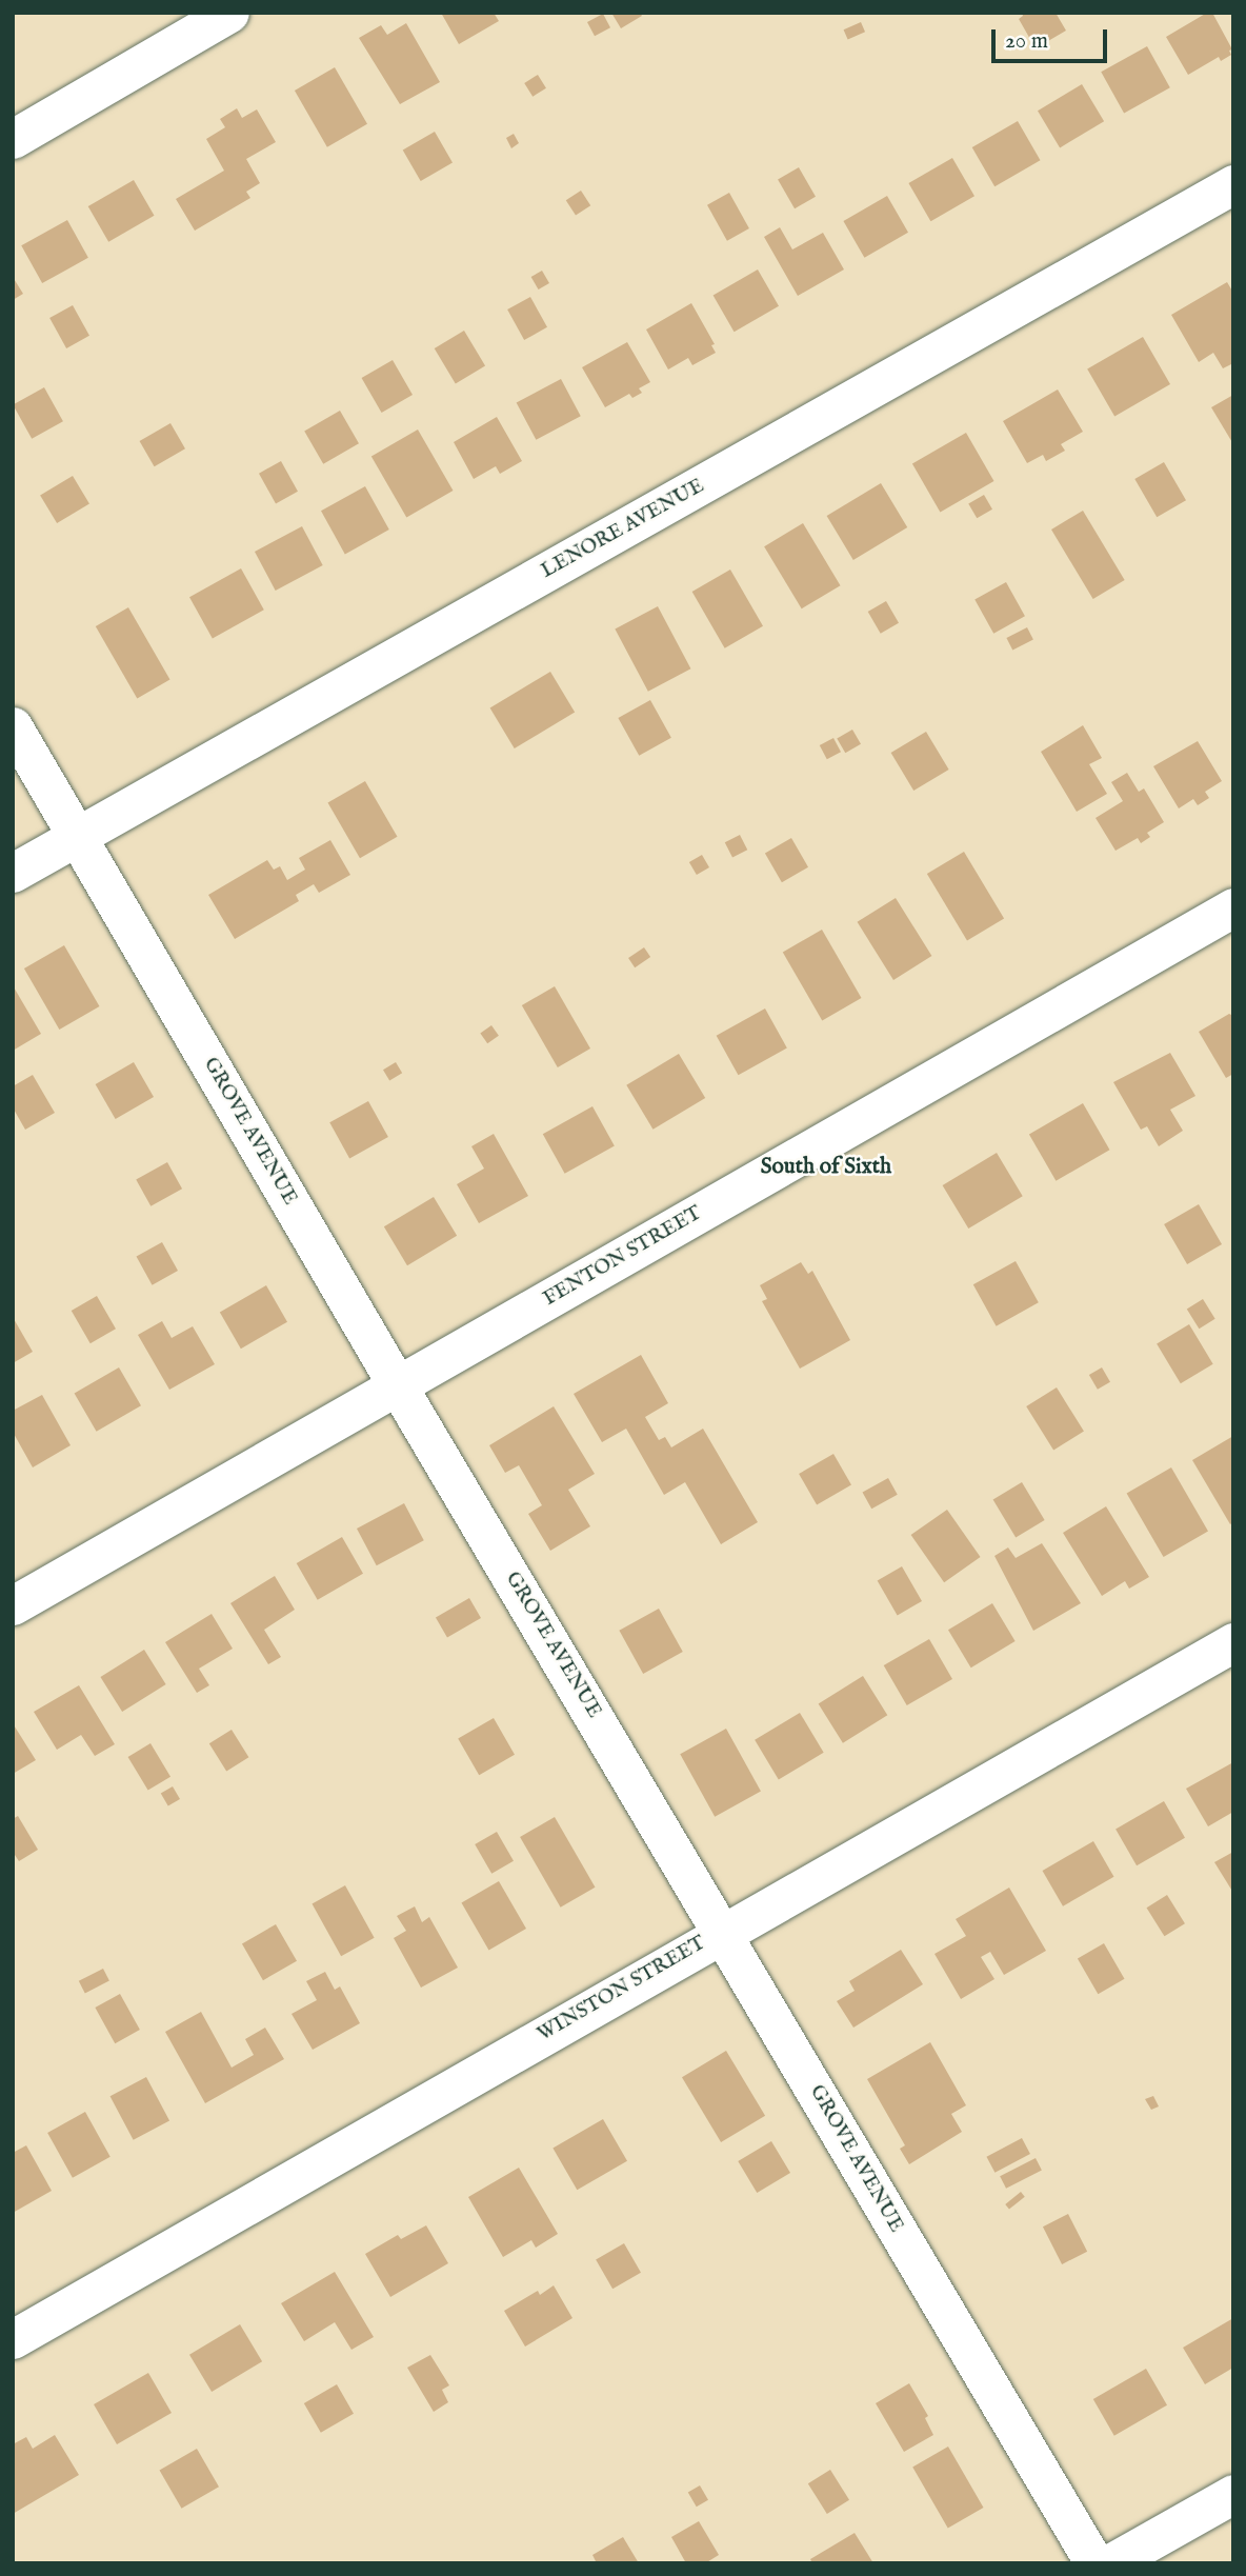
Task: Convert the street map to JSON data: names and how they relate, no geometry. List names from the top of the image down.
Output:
{
  "streets": {
    "street": [
      "LENORE AVENUE",
      "GROVE AVENUE",
      "FENTON STREET",
      "WINSTON STREET"
    ]
  },
  "crossings": [
    ["LENORE AVENUE", "GROVE AVENUE"],
    ["GROVE AVENUE", "FENTON STREET"],
    ["GROVE AVENUE", "WINSTON STREET"]
  ],
  "districts": ["South of Sixth"],
  "scale_bar": "20 m"
}
